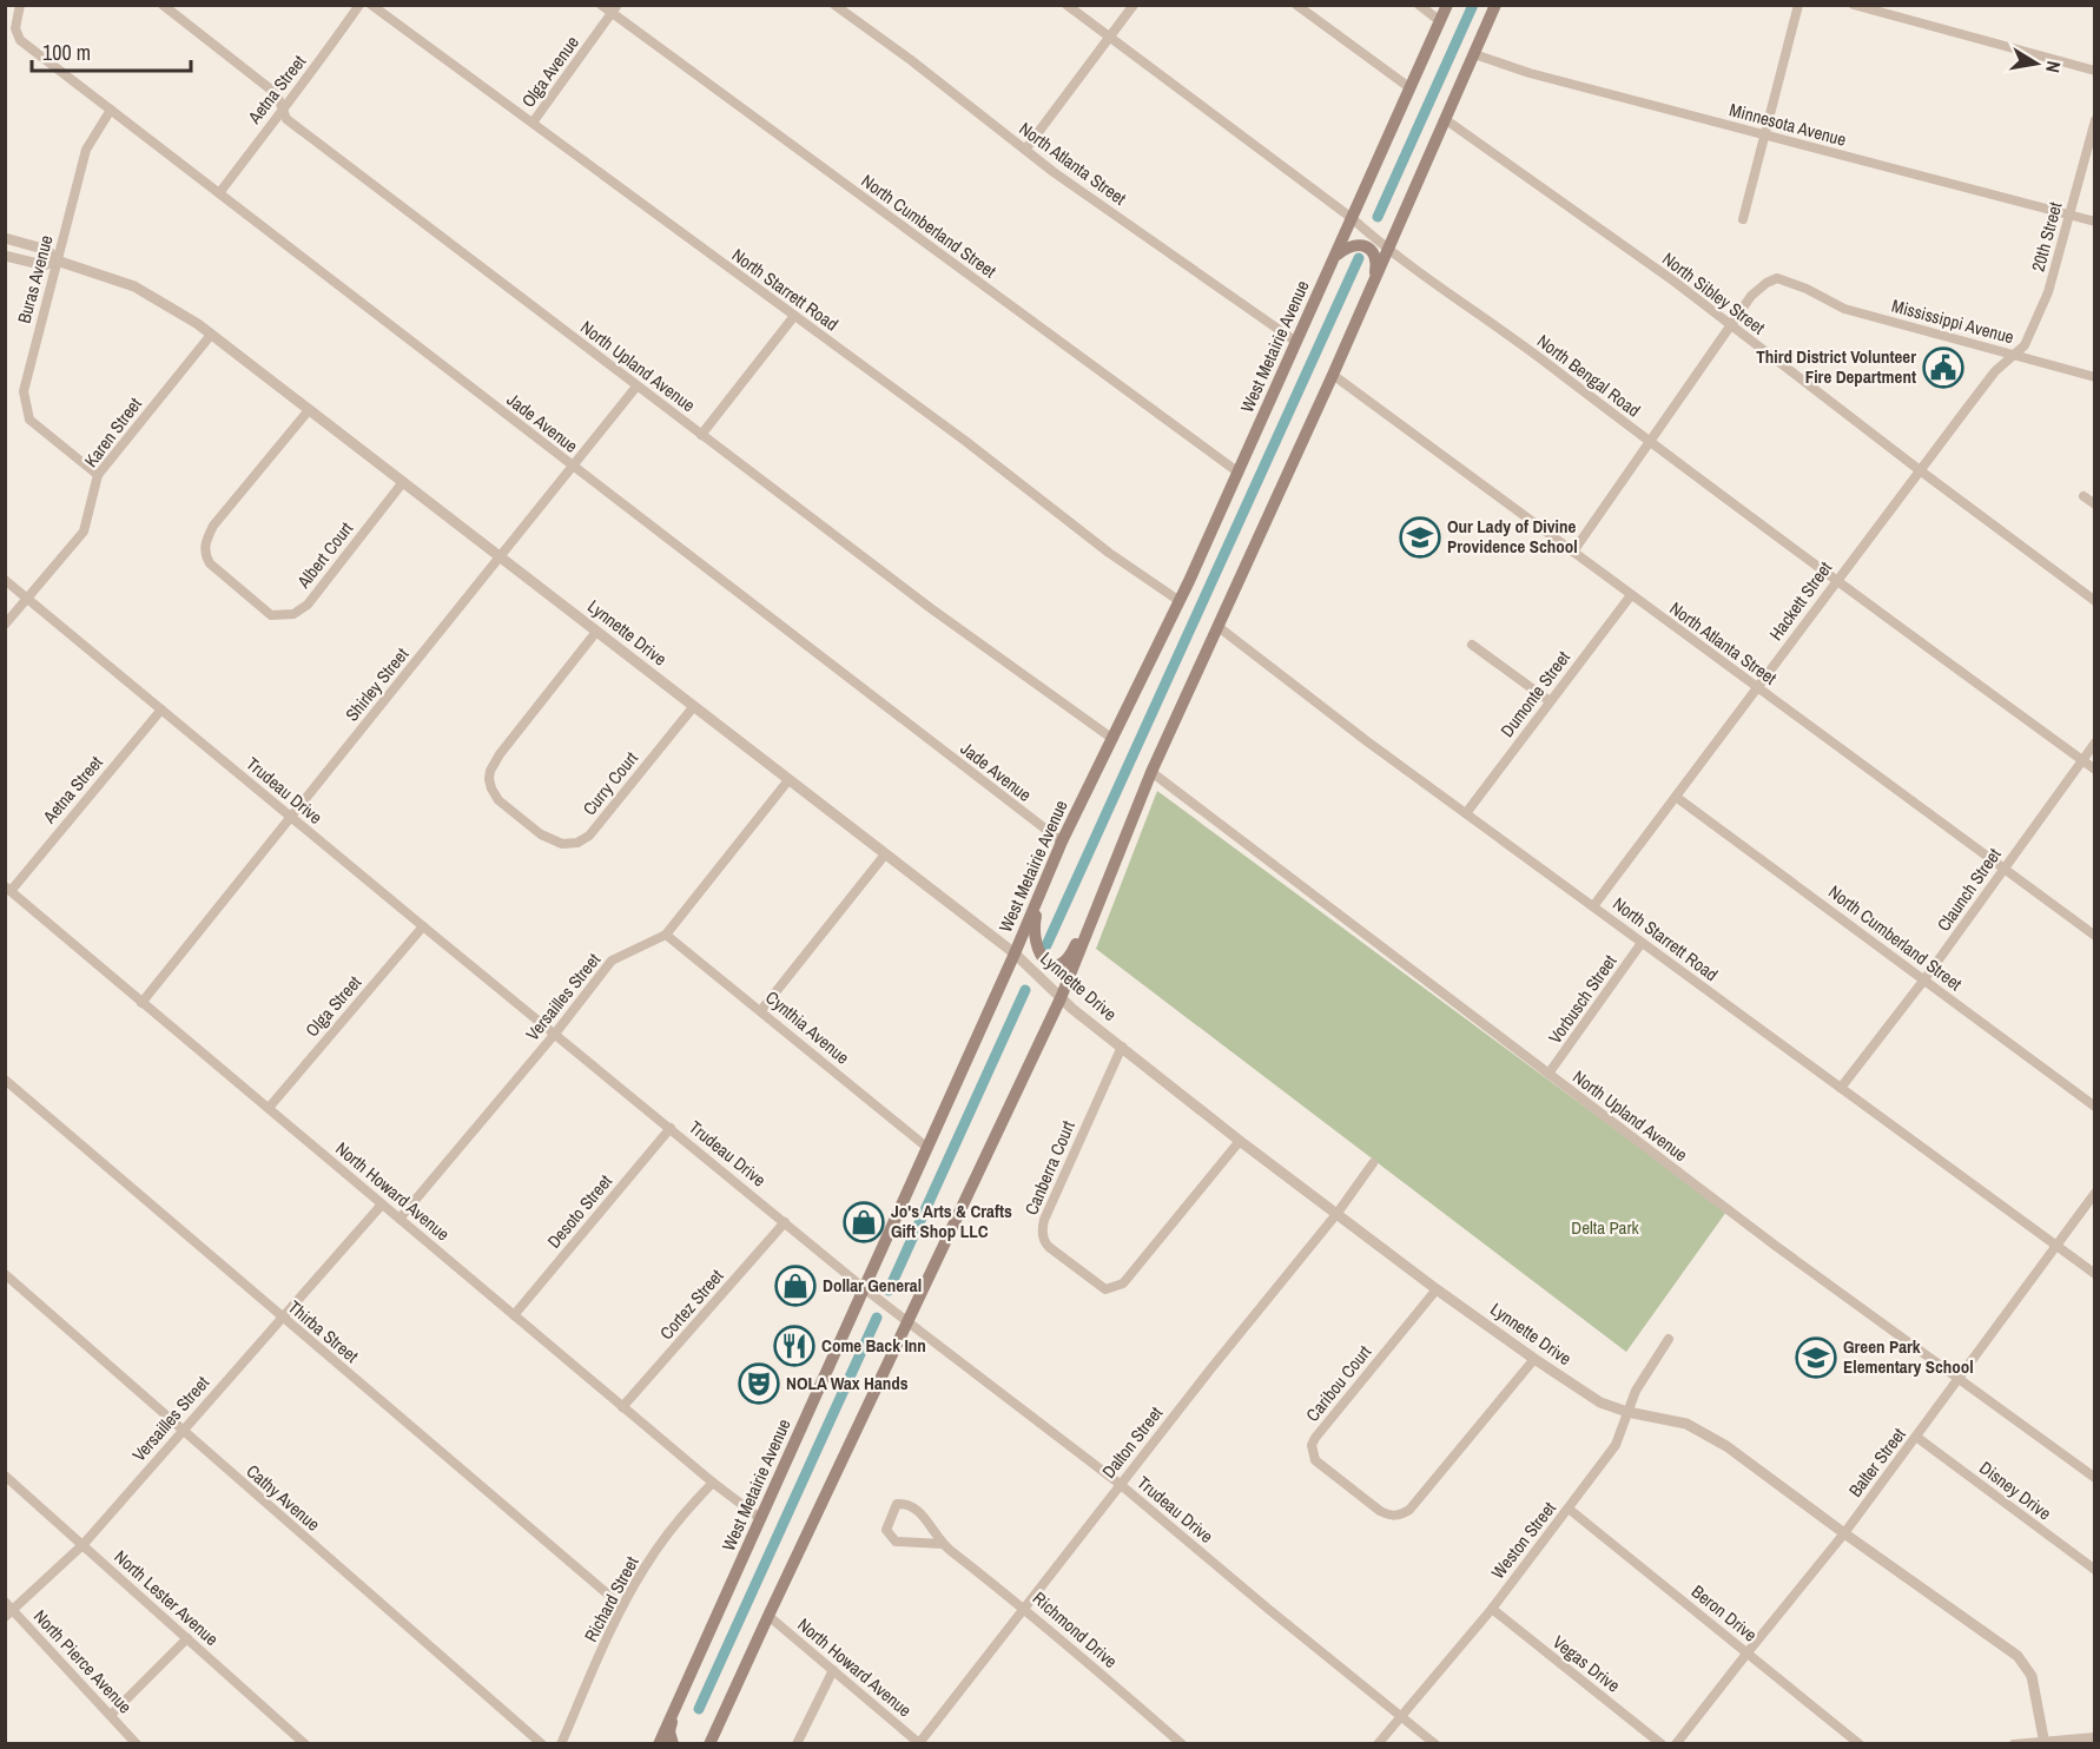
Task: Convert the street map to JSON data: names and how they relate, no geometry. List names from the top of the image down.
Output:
{
  "streets": {
    "main road": ["West Metairie Avenue"],
    "street": [
      "Olga Avenue",
      "Aetna Street",
      "Minnesota Avenue",
      "North Atlanta Street",
      "North Cumberland Street",
      "20th Street",
      "Buras Avenue",
      "North Starrett Road",
      "North Sibley Street",
      "Mississippi Avenue",
      "North Upland Avenue",
      "North Bengal Road",
      "Jade Avenue",
      "Karen Street",
      "Albert Court",
      "Hackett Street",
      "Lynnette Drive",
      "Shirley Street",
      "Dumonte Street",
      "Curry Court",
      "Trudeau Drive",
      "Claunch Street",
      "Versailles Street",
      "Vorbusch Street",
      "Olga Street",
      "Cynthia Avenue",
      "Canberra Court",
      "North Howard Avenue",
      "Desoto Street",
      "Cortez Street",
      "Thirba Street",
      "Caribou Court",
      "Dalton Street",
      "Balter Street",
      "Disney Drive",
      "Cathy Avenue",
      "Weston Street",
      "North Lester Avenue",
      "Richard Street",
      "Beron Drive",
      "Richmond Drive",
      "North Pierce Avenue",
      "Vegas Drive"
    ]
  },
  "crossings": [
    ["Olga Avenue", "North Cumberland Street"],
    ["Olga Avenue", "North Starrett Road"],
    ["Aetna Street", "North Upland Avenue"],
    ["Aetna Street", "Jade Avenue"],
    ["Aetna Street", "Trudeau Drive"],
    ["Aetna Street", "North Howard Avenue"],
    ["Minnesota Avenue", "20th Street"],
    ["North Atlanta Street", "Mississippi Avenue"],
    ["North Atlanta Street", "West Metairie Avenue"],
    ["North Atlanta Street", "Hackett Street"],
    ["North Atlanta Street", "Dumonte Street"],
    ["North Atlanta Street", "Claunch Street"],
    ["North Cumberland Street", "West Metairie Avenue"],
    ["North Cumberland Street", "Hackett Street"],
    ["North Cumberland Street", "Claunch Street"],
    ["20th Street", "Mississippi Avenue"],
    ["20th Street", "Hackett Street"],
    ["Buras Avenue", "Jade Avenue"],
    ["Buras Avenue", "Karen Street"],
    ["Buras Avenue", "Lynnette Drive"],
    ["North Starrett Road", "West Metairie Avenue"],
    ["North Starrett Road", "Hackett Street"],
    ["North Starrett Road", "Dumonte Street"],
    ["North Starrett Road", "Claunch Street"],
    ["North Starrett Road", "Vorbusch Street"],
    ["North Starrett Road", "Balter Street"],
    ["North Sibley Street", "Mississippi Avenue"],
    ["North Sibley Street", "Hackett Street"],
    ["Mississippi Avenue", "North Bengal Road"],
    ["Mississippi Avenue", "Hackett Street"],
    ["West Metairie Avenue", "North Upland Avenue"],
    ["West Metairie Avenue", "North Bengal Road"],
    ["West Metairie Avenue", "Jade Avenue"],
    ["West Metairie Avenue", "Lynnette Drive"],
    ["West Metairie Avenue", "Trudeau Drive"],
    ["West Metairie Avenue", "Cynthia Avenue"],
    ["West Metairie Avenue", "North Howard Avenue"],
    ["North Upland Avenue", "Shirley Street"],
    ["North Upland Avenue", "Vorbusch Street"],
    ["North Upland Avenue", "Balter Street"],
    ["North Bengal Road", "Hackett Street"],
    ["North Bengal Road", "Claunch Street"],
    ["Jade Avenue", "Shirley Street"],
    ["Karen Street", "Lynnette Drive"],
    ["Karen Street", "Trudeau Drive"],
    ["Albert Court", "Lynnette Drive"],
    ["Lynnette Drive", "Shirley Street"],
    ["Lynnette Drive", "Curry Court"],
    ["Lynnette Drive", "Versailles Street"],
    ["Lynnette Drive", "Canberra Court"],
    ["Lynnette Drive", "Caribou Court"],
    ["Lynnette Drive", "Dalton Street"],
    ["Lynnette Drive", "Balter Street"],
    ["Lynnette Drive", "Weston Street"],
    ["Shirley Street", "Trudeau Drive"],
    ["Shirley Street", "North Howard Avenue"],
    ["Trudeau Drive", "Versailles Street"],
    ["Trudeau Drive", "Olga Street"],
    ["Trudeau Drive", "Desoto Street"],
    ["Trudeau Drive", "Cortez Street"],
    ["Trudeau Drive", "Dalton Street"],
    ["Trudeau Drive", "Weston Street"],
    ["Versailles Street", "Cynthia Avenue"],
    ["Versailles Street", "North Howard Avenue"],
    ["Versailles Street", "Thirba Street"],
    ["Versailles Street", "Cathy Avenue"],
    ["Versailles Street", "North Lester Avenue"],
    ["Versailles Street", "North Pierce Avenue"],
    ["Olga Street", "North Howard Avenue"],
    ["North Howard Avenue", "Desoto Street"],
    ["North Howard Avenue", "Cortez Street"],
    ["North Howard Avenue", "Dalton Street"],
    ["North Howard Avenue", "Richard Street"],
    ["Thirba Street", "Richard Street"],
    ["Dalton Street", "Richmond Drive"],
    ["Balter Street", "Disney Drive"],
    ["Balter Street", "Beron Drive"],
    ["Weston Street", "Beron Drive"],
    ["Weston Street", "Vegas Drive"]
  ],
  "parks": ["Delta Park"],
  "places": {
    "public building": ["Third District Volunteer Fire Department"],
    "school or university": ["Our Lady of Divine Providence School", "Green Park Elementary School"],
    "shop": ["Jo's Arts & Crafts Gift Shop LLC", "Dollar General"],
    "restaurant": ["Come Back Inn"],
    "theatre": ["NOLA Wax Hands"]
  },
  "scale_bar": "100 m",
  "north": "right"
}
